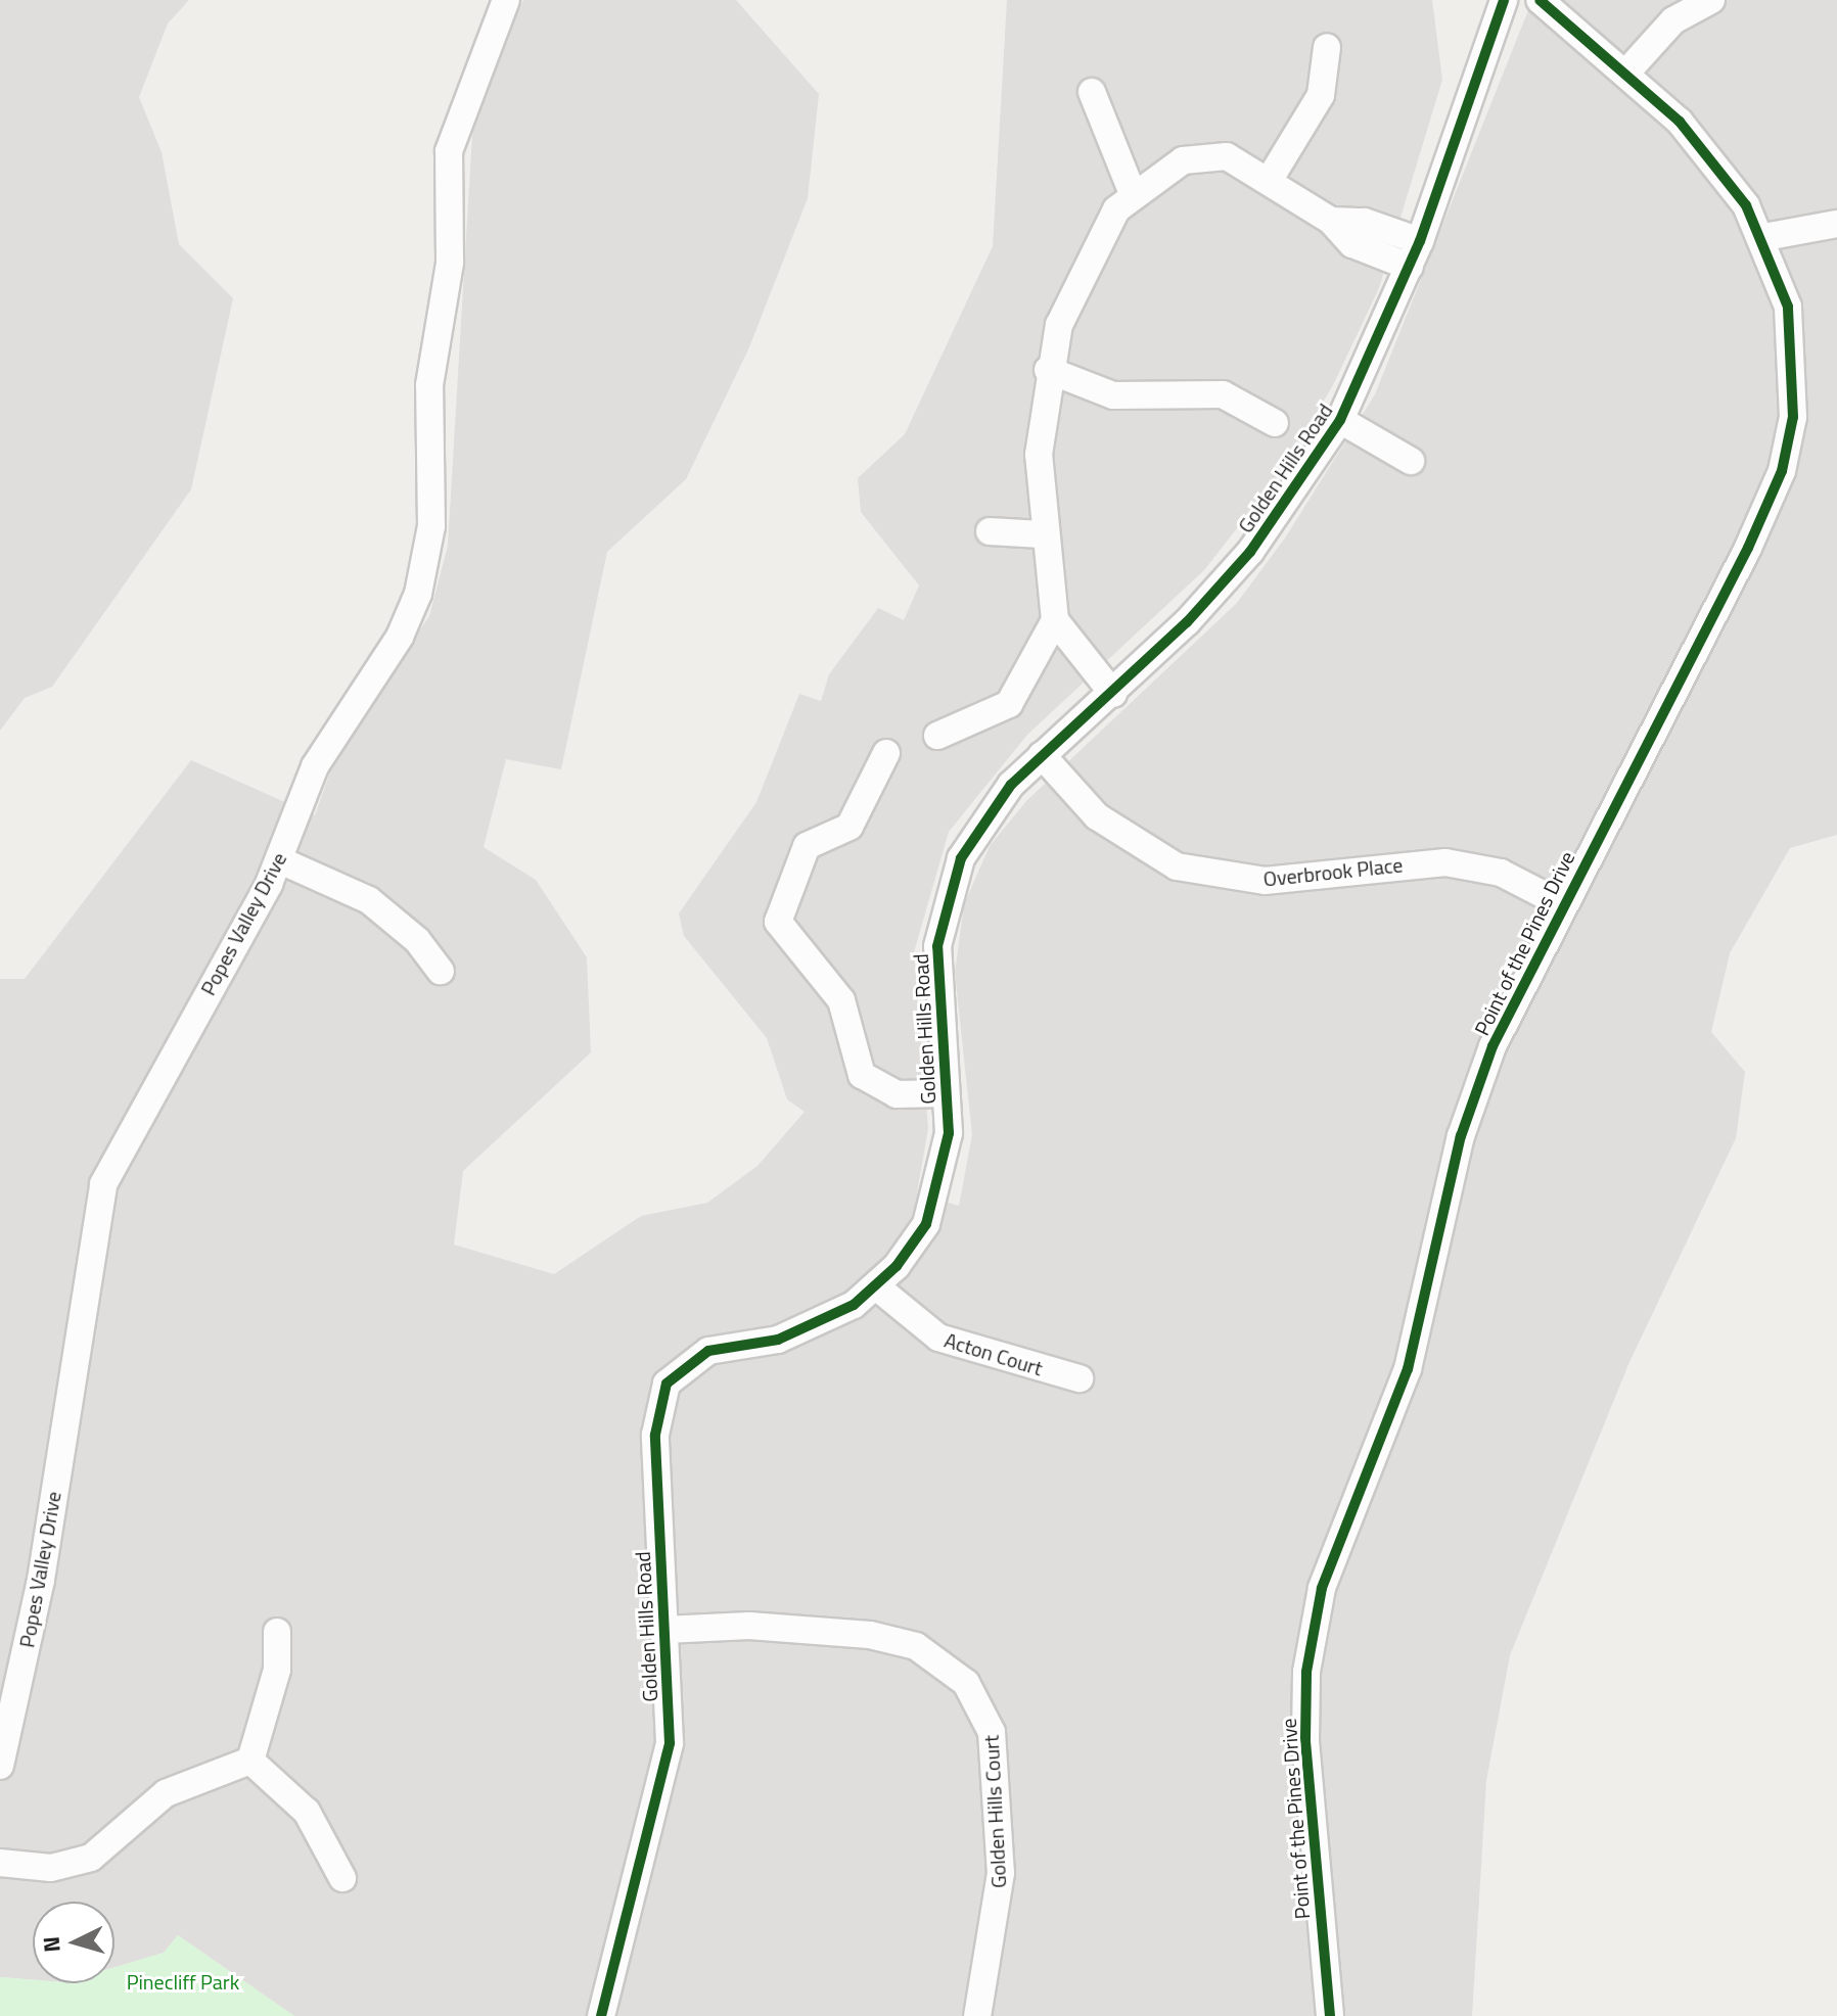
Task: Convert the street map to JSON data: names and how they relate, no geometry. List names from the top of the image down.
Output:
{
  "streets": {
    "street": [
      "Golden Hills Road",
      "Overbrook Place",
      "Popes Valley Drive",
      "Point of the Pines Drive",
      "Acton Court",
      "Golden Hills Court"
    ]
  },
  "crossings": [
    ["Golden Hills Road", "Overbrook Place"],
    ["Golden Hills Road", "Acton Court"],
    ["Golden Hills Road", "Golden Hills Court"],
    ["Overbrook Place", "Point of the Pines Drive"]
  ],
  "parks": ["Pinecliff Park"],
  "north": "left"
}
